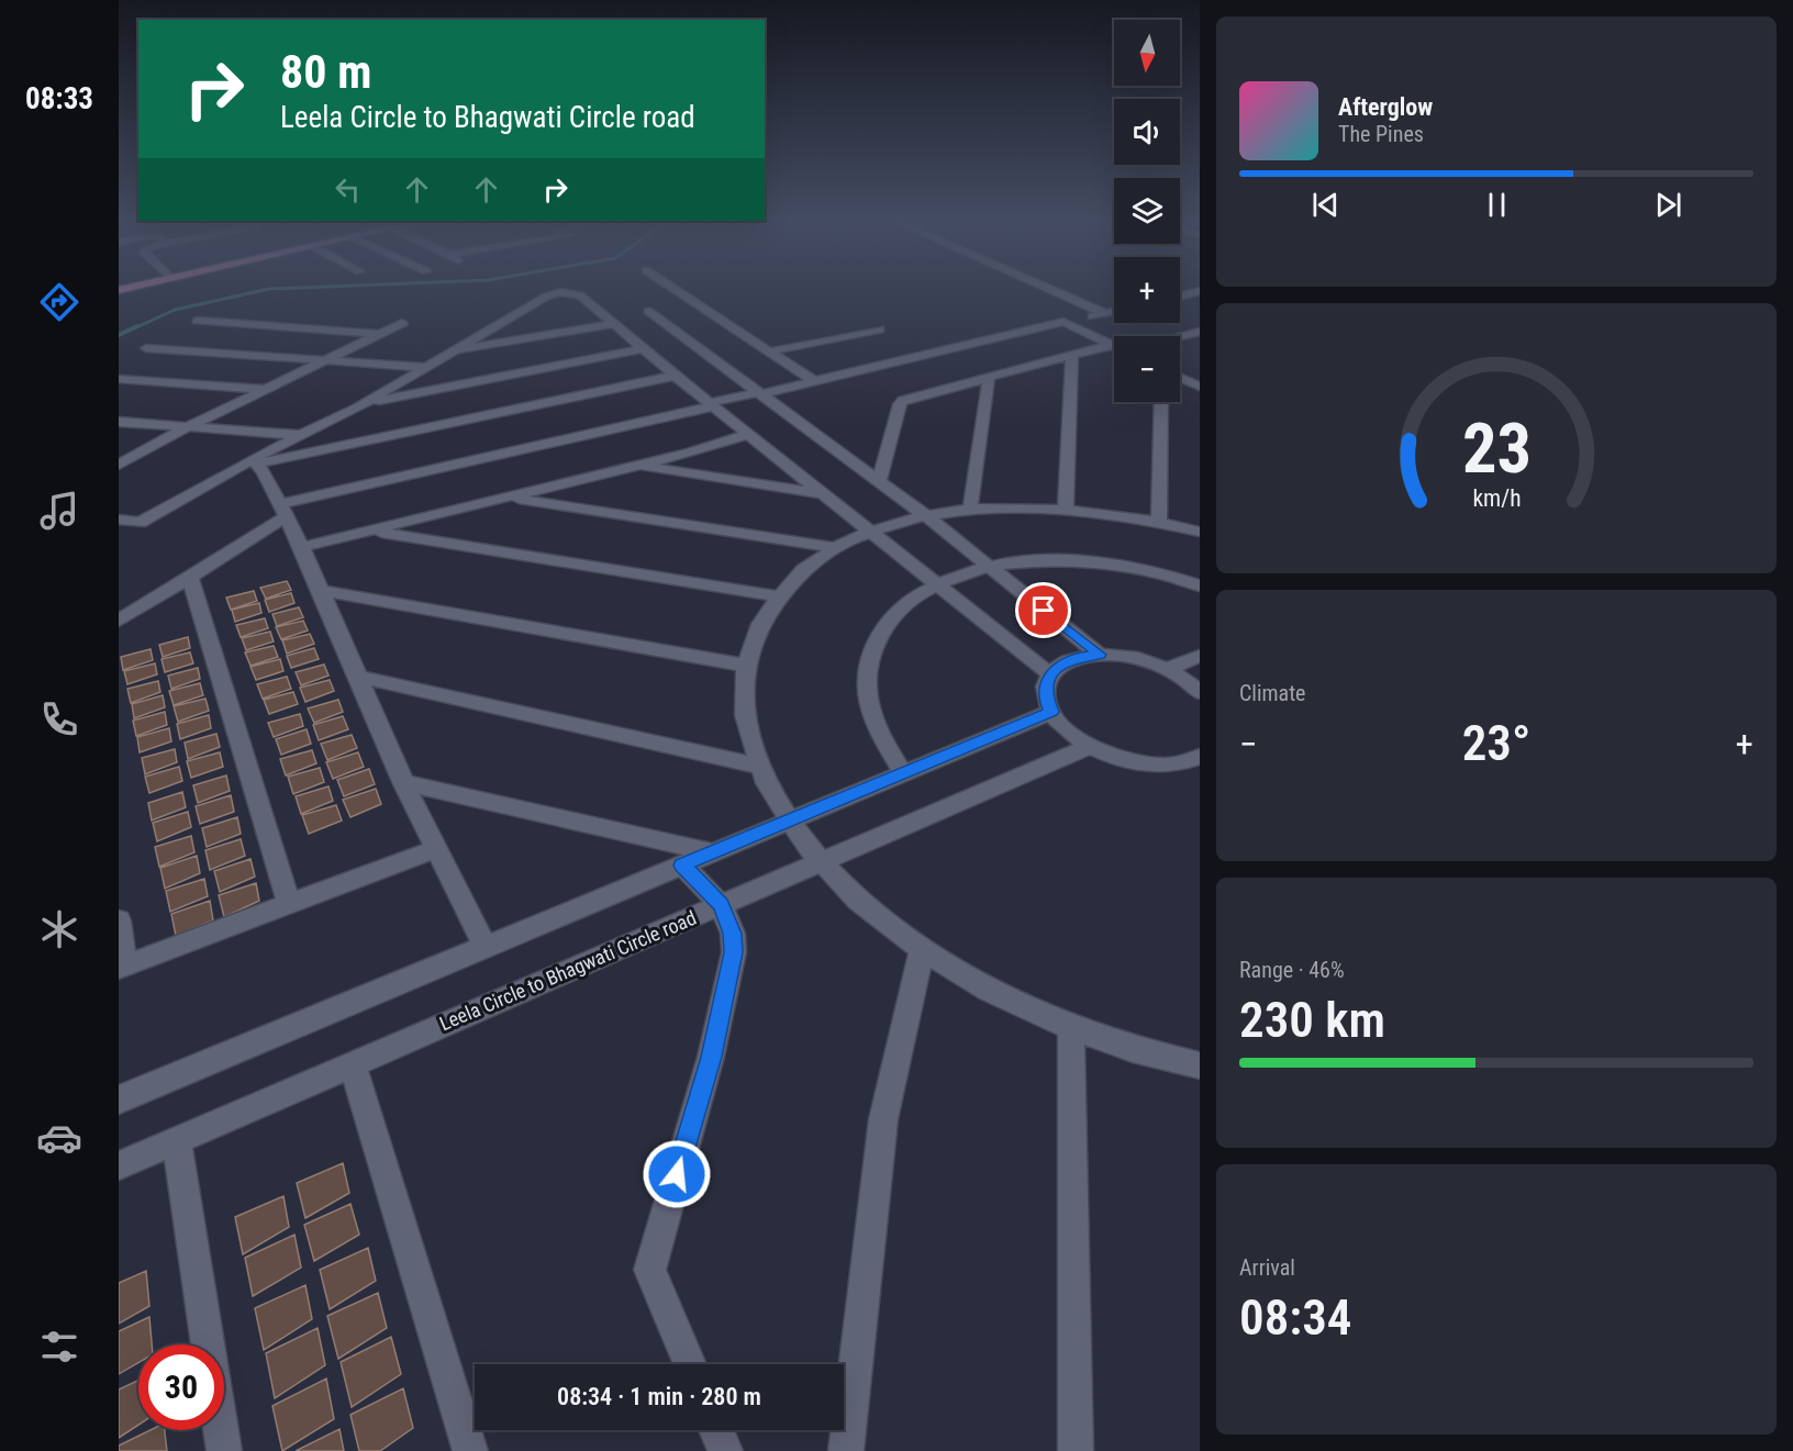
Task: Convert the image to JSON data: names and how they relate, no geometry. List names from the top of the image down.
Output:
{
  "streets": {
    "street": ["Leela Circle to Bhagwati Circle road"]
  },
  "north": "bottom",
  "page": {
    "tabs": "08:33",
    "map_buttons": ["+", "−"],
    "turn": ["80 m", "Leela Circle to Bhagwati Circle road"],
    "song": ["Afterglow", "The Pines"],
    "tile": [
      "Climate",
      ["Range · 46%", "230 km"],
      ["Arrival", "08:34"]
    ],
    "heat": ["−", "23°", "+"],
    "limit": "30",
    "trip": "08:34 · 1 min · 280 m",
    "gauge": ["23", "km/h"]
  }
}
